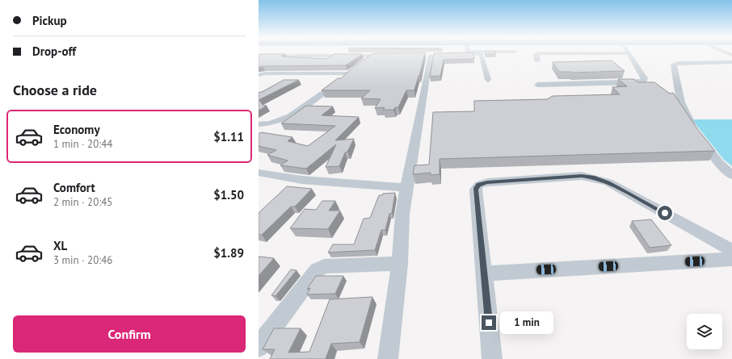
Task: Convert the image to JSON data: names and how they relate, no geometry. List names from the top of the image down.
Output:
{
  "page": {
    "banner": ["Pickup", "Drop-off"],
    "heading": "Choose a ride",
    "list": [
      {
        "name": "Economy",
        "note": "1 min · 20:44",
        "value": "$1.11"
      },
      {
        "name": "Comfort",
        "note": "2 min · 20:45",
        "value": "$1.50"
      },
      {
        "name": "XL",
        "note": "3 min · 20:46",
        "value": "$1.89"
      }
    ],
    "buttons": "Confirm",
    "bubble": "1 min"
  }
}
